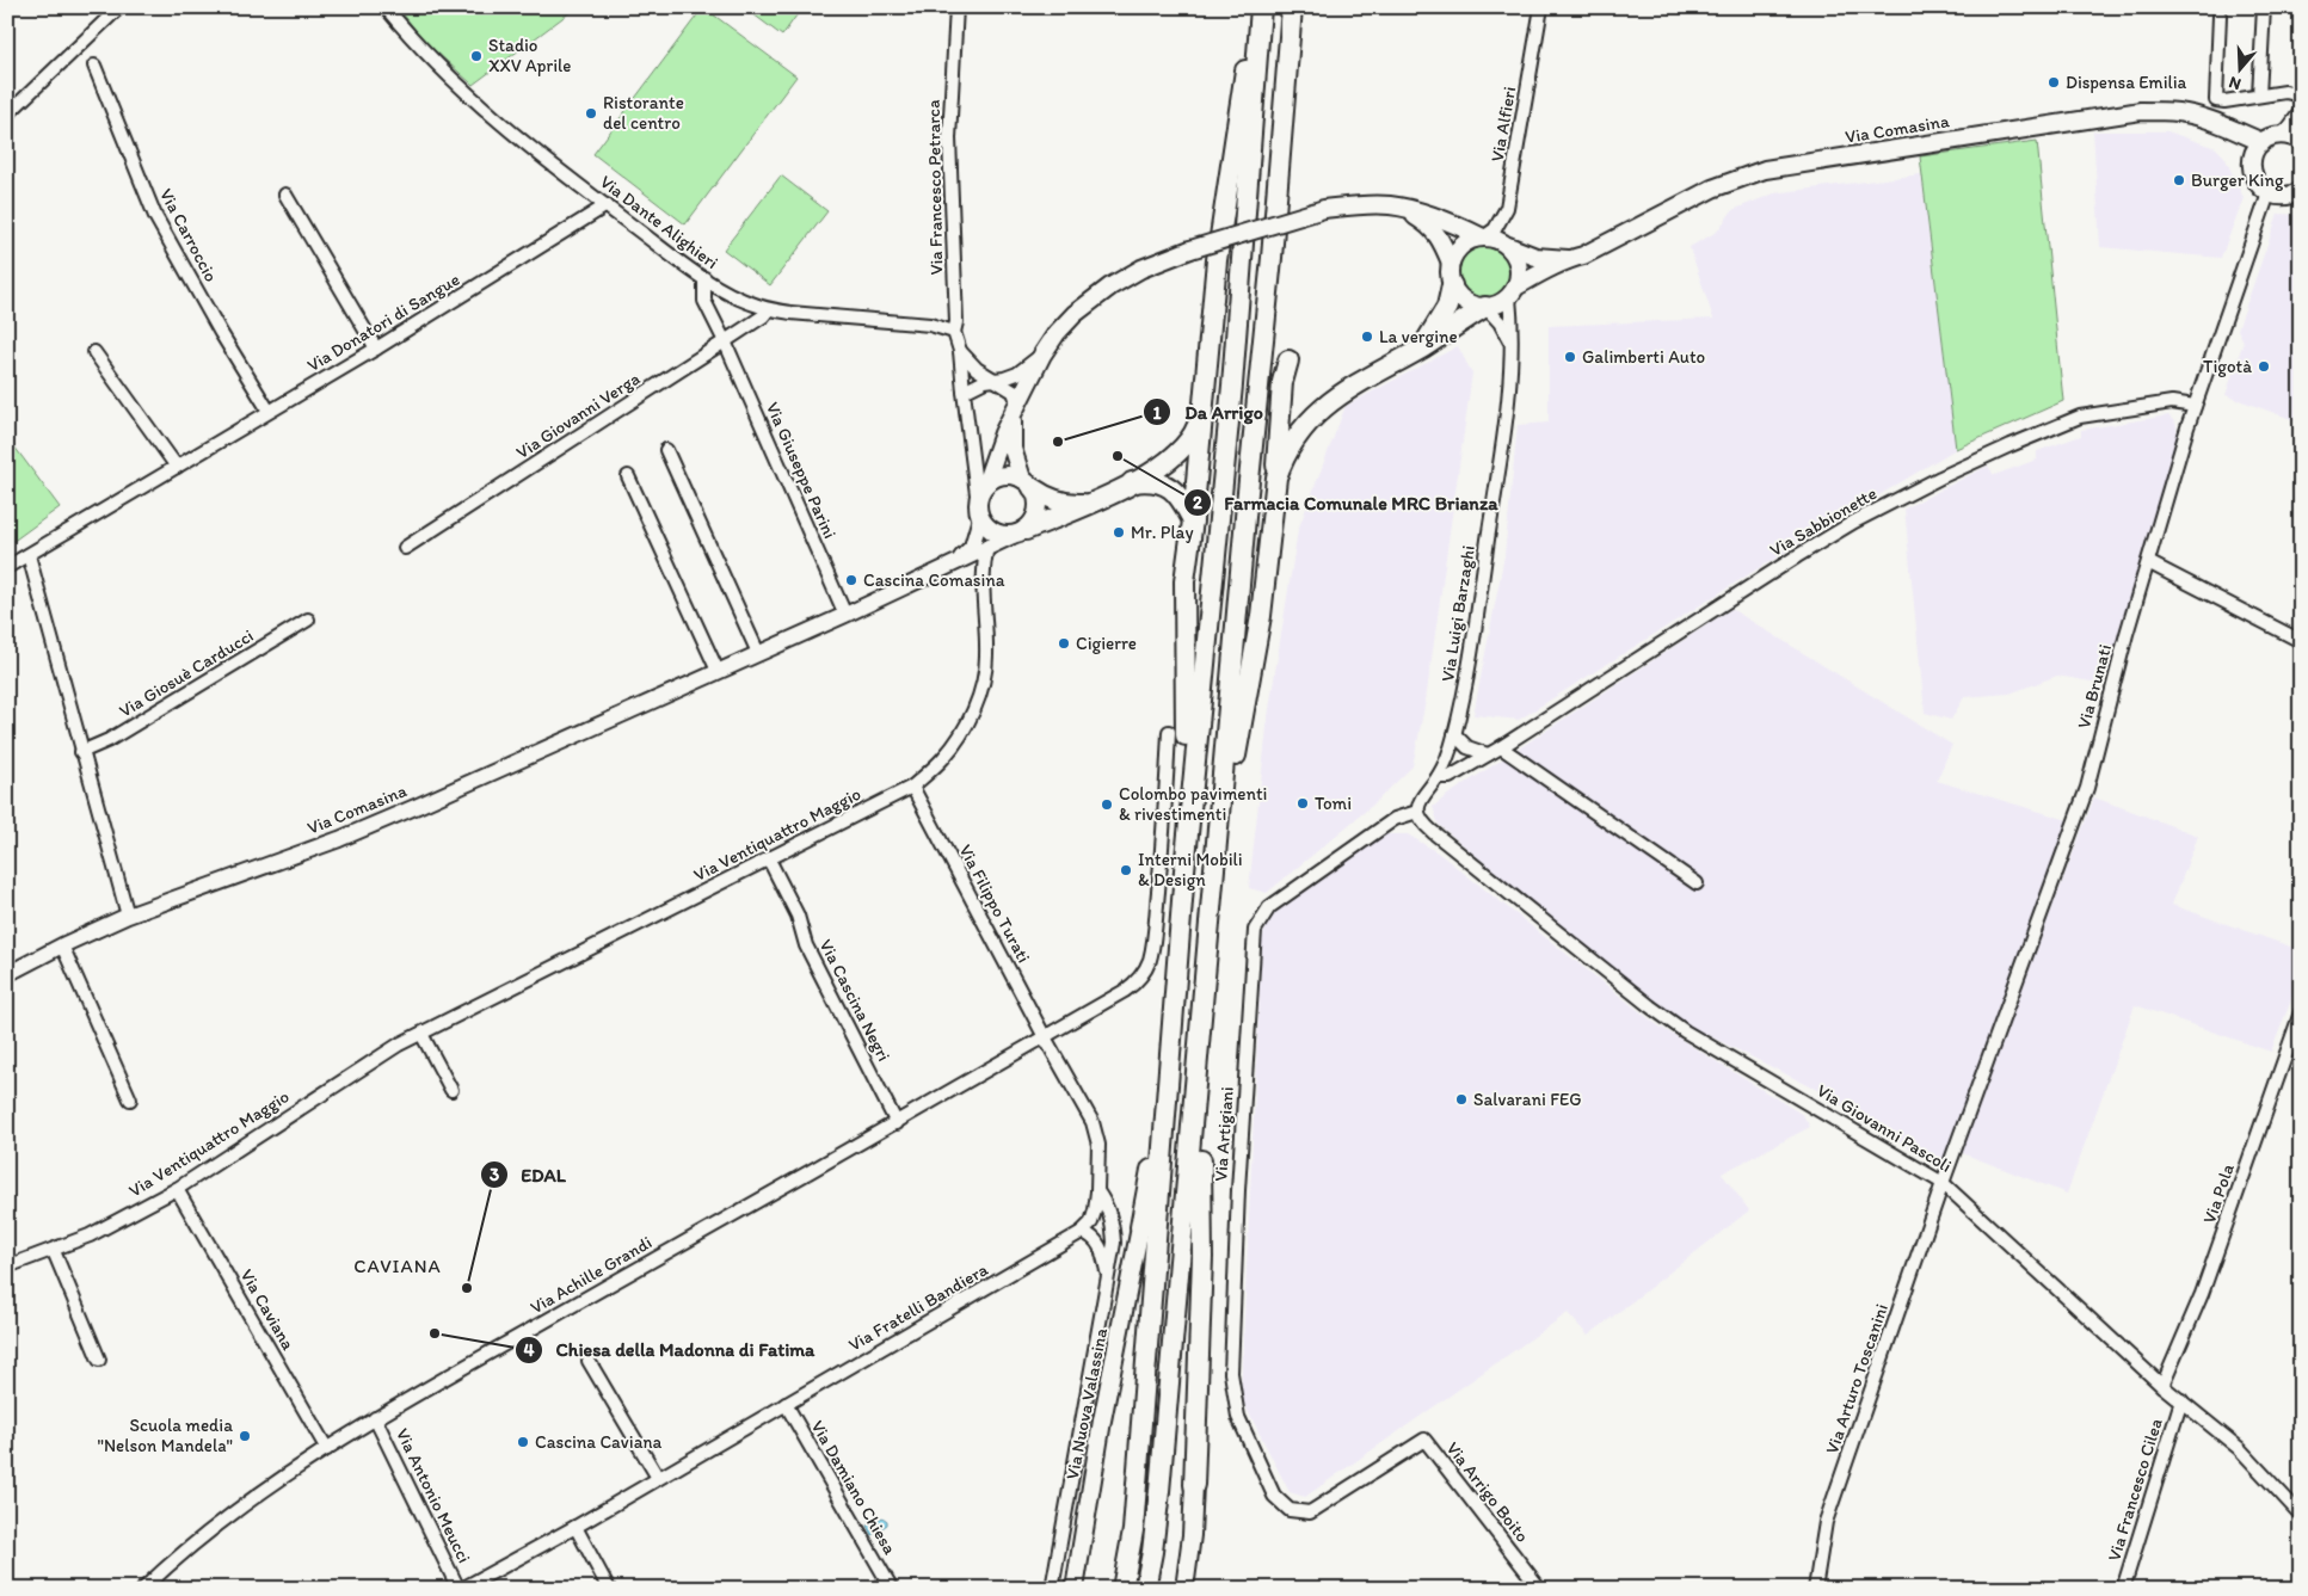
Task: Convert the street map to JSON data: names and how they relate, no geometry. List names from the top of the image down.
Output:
{
  "streets": {
    "main road": ["Via Comasina", "Via Nuova Valassina"],
    "street": [
      "Via Alfieri",
      "Via Francesco Petrarca",
      "Via Dante Alighieri",
      "Via Carroccio",
      "Via Donatori di Sangue",
      "Via Giovanni Verga",
      "Via Giuseppe Parini",
      "Via Sabbionette",
      "Via Luigi Barzaghi",
      "Via Giosuè Carducci",
      "Via Brunati",
      "Via Ventiquattro Maggio",
      "Via Filippo Turati",
      "Via Cascina Negri",
      "Via Giovanni Pascoli",
      "Via Artigiani",
      "Via Pola",
      "Via Achille Grandi",
      "Via Fratelli Bandiera",
      "Via Caviana",
      "Via Arturo Toscanini",
      "Via Damiano Chiesa",
      "Via Francesco Cilea",
      "Via Arrigo Boito",
      "Via Antonio Meucci"
    ]
  },
  "crossings": [
    ["Via Alfieri", "Via Comasina"],
    ["Via Alfieri", "Via Luigi Barzaghi"],
    ["Via Comasina", "Via Giuseppe Parini"],
    ["Via Comasina", "Via Luigi Barzaghi"],
    ["Via Comasina", "Via Ventiquattro Maggio"],
    ["Via Francesco Petrarca", "Via Dante Alighieri"],
    ["Via Dante Alighieri", "Via Donatori di Sangue"],
    ["Via Dante Alighieri", "Via Giovanni Verga"],
    ["Via Dante Alighieri", "Via Giuseppe Parini"],
    ["Via Carroccio", "Via Donatori di Sangue"],
    ["Via Giovanni Verga", "Via Giuseppe Parini"],
    ["Via Sabbionette", "Via Luigi Barzaghi"],
    ["Via Sabbionette", "Via Brunati"],
    ["Via Brunati", "Via Giovanni Pascoli"],
    ["Via Brunati", "Via Arturo Toscanini"],
    ["Via Ventiquattro Maggio", "Via Filippo Turati"],
    ["Via Ventiquattro Maggio", "Via Cascina Negri"],
    ["Via Ventiquattro Maggio", "Via Caviana"],
    ["Via Filippo Turati", "Via Achille Grandi"],
    ["Via Filippo Turati", "Via Fratelli Bandiera"],
    ["Via Cascina Negri", "Via Achille Grandi"],
    ["Via Giovanni Pascoli", "Via Artigiani"],
    ["Via Giovanni Pascoli", "Via Pola"],
    ["Via Giovanni Pascoli", "Via Arturo Toscanini"],
    ["Via Giovanni Pascoli", "Via Francesco Cilea"],
    ["Via Artigiani", "Via Arrigo Boito"],
    ["Via Achille Grandi", "Via Fratelli Bandiera"],
    ["Via Achille Grandi", "Via Caviana"],
    ["Via Achille Grandi", "Via Antonio Meucci"],
    ["Via Fratelli Bandiera", "Via Damiano Chiesa"],
    ["Via Fratelli Bandiera", "Via Antonio Meucci"]
  ],
  "districts": ["CAVIANA"],
  "places": [
    "Stadio XXV Aprile",
    "Dispensa Emilia",
    "Ristorante del centro",
    "Burger King",
    "La vergine",
    "Galimberti Auto",
    "Tigotà",
    "Da Arrigo",
    "Farmacia Comunale MRC Brianza",
    "Mr. Play",
    "Cascina Comasina",
    "Cigierre",
    "Tomi",
    "Colombo pavimenti & rivestimenti",
    "Interni Mobili & Design",
    "Salvarani FEG",
    "EDAL",
    "Chiesa della Madonna di Fatima",
    "Scuola media \"Nelson Mandela\"",
    "Cascina Caviana"
  ],
  "north": "bottom"
}
